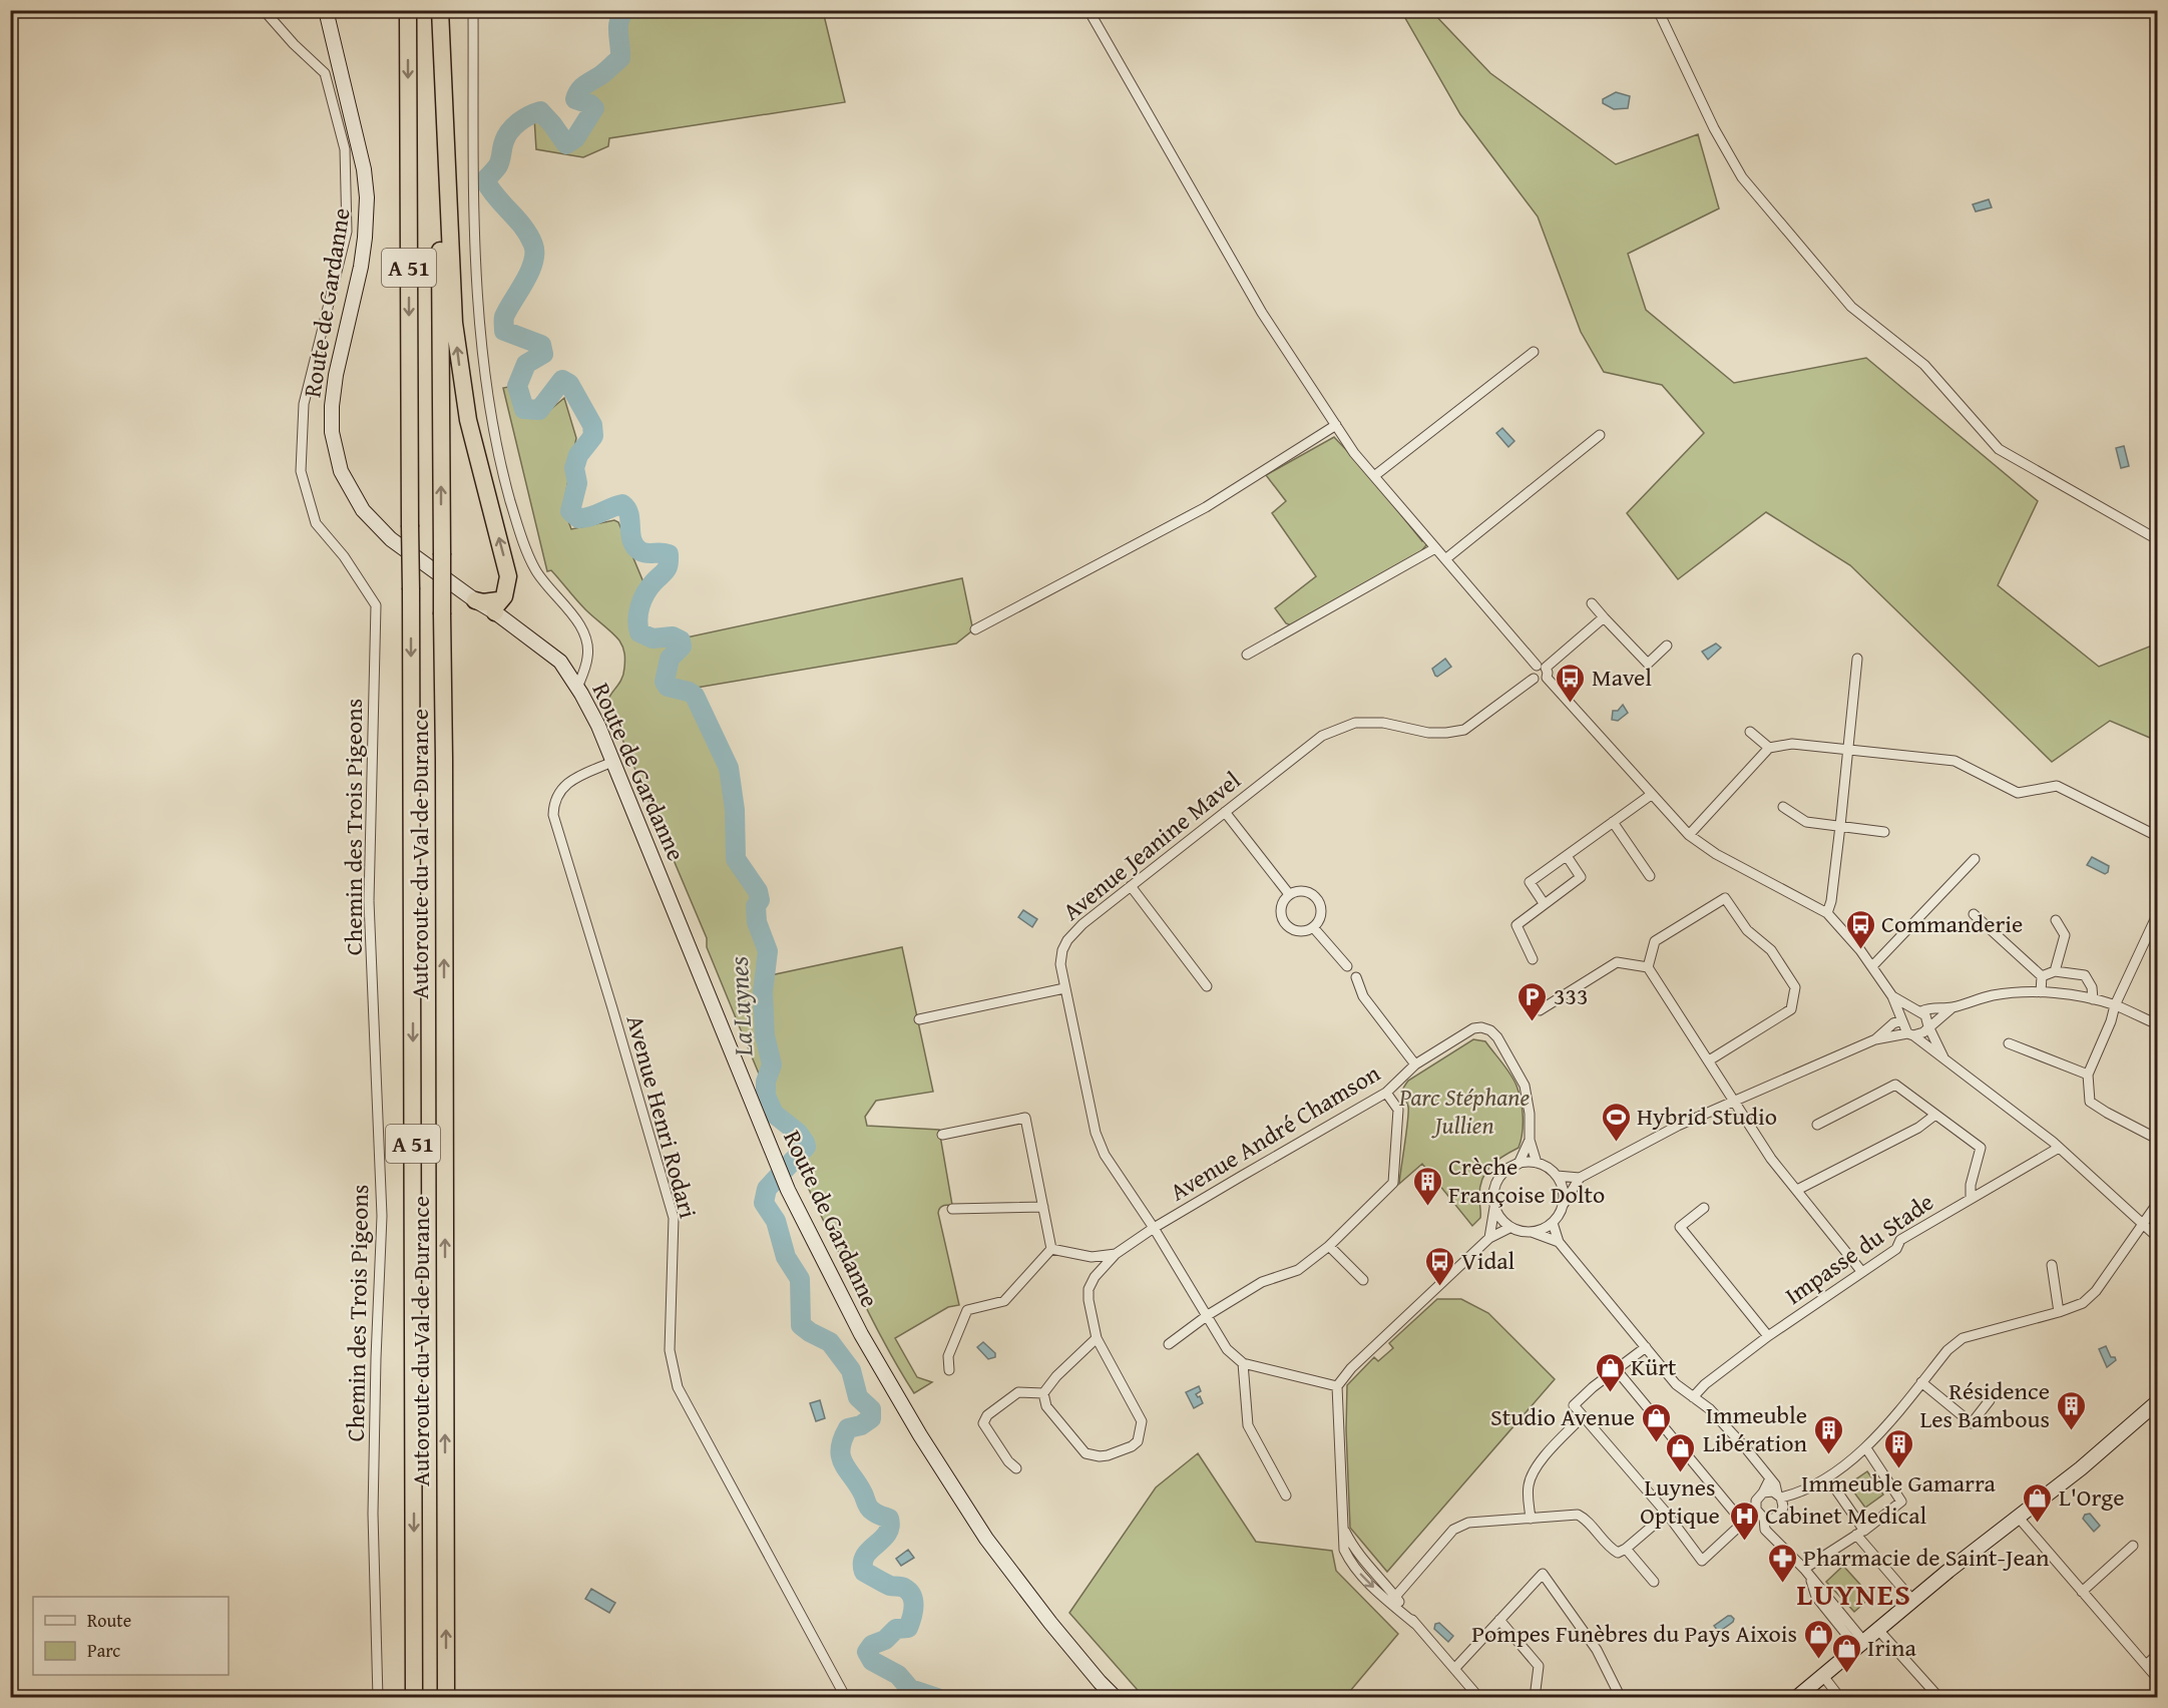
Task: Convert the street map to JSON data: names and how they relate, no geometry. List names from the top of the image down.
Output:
{
  "streets": {
    "highway": ["A 51", "Autoroute du Val de Durance"],
    "main road": ["Route de Gardanne"],
    "street": [
      "Chemin des Trois Pigeons",
      "Avenue Jeanine Mavel",
      "Avenue Henri Rodari",
      "Avenue André Chamson",
      "Impasse du Stade"
    ]
  },
  "crossings": [
    ["Route de Gardanne", "Avenue Henri Rodari"],
    ["Avenue Jeanine Mavel", "Avenue André Chamson"]
  ],
  "districts": ["LUYNES"],
  "water": ["La Luynes"],
  "parks": ["Parc Stéphane Jullien"],
  "places": {
    "bus stop": ["Mavel", "Commanderie", "Vidal"],
    "parking": ["333"],
    "sports": ["Hybrid Studio"],
    "building": [
      "Crèche Françoise Dolto",
      "Résidence Les Bambous",
      "Immeuble Libération",
      "Immeuble Gamarra"
    ],
    "shop": [
      "Kürt",
      "Studio Avenue",
      "Luynes Optique",
      "L'Orge",
      "Pompes Funèbres du Pays Aixois",
      "Irina"
    ],
    "hospital": ["Cabinet Medical"],
    "pharmacy": ["Pharmacie de Saint-Jean"]
  },
  "legend": ["Route", "Parc"]
}
